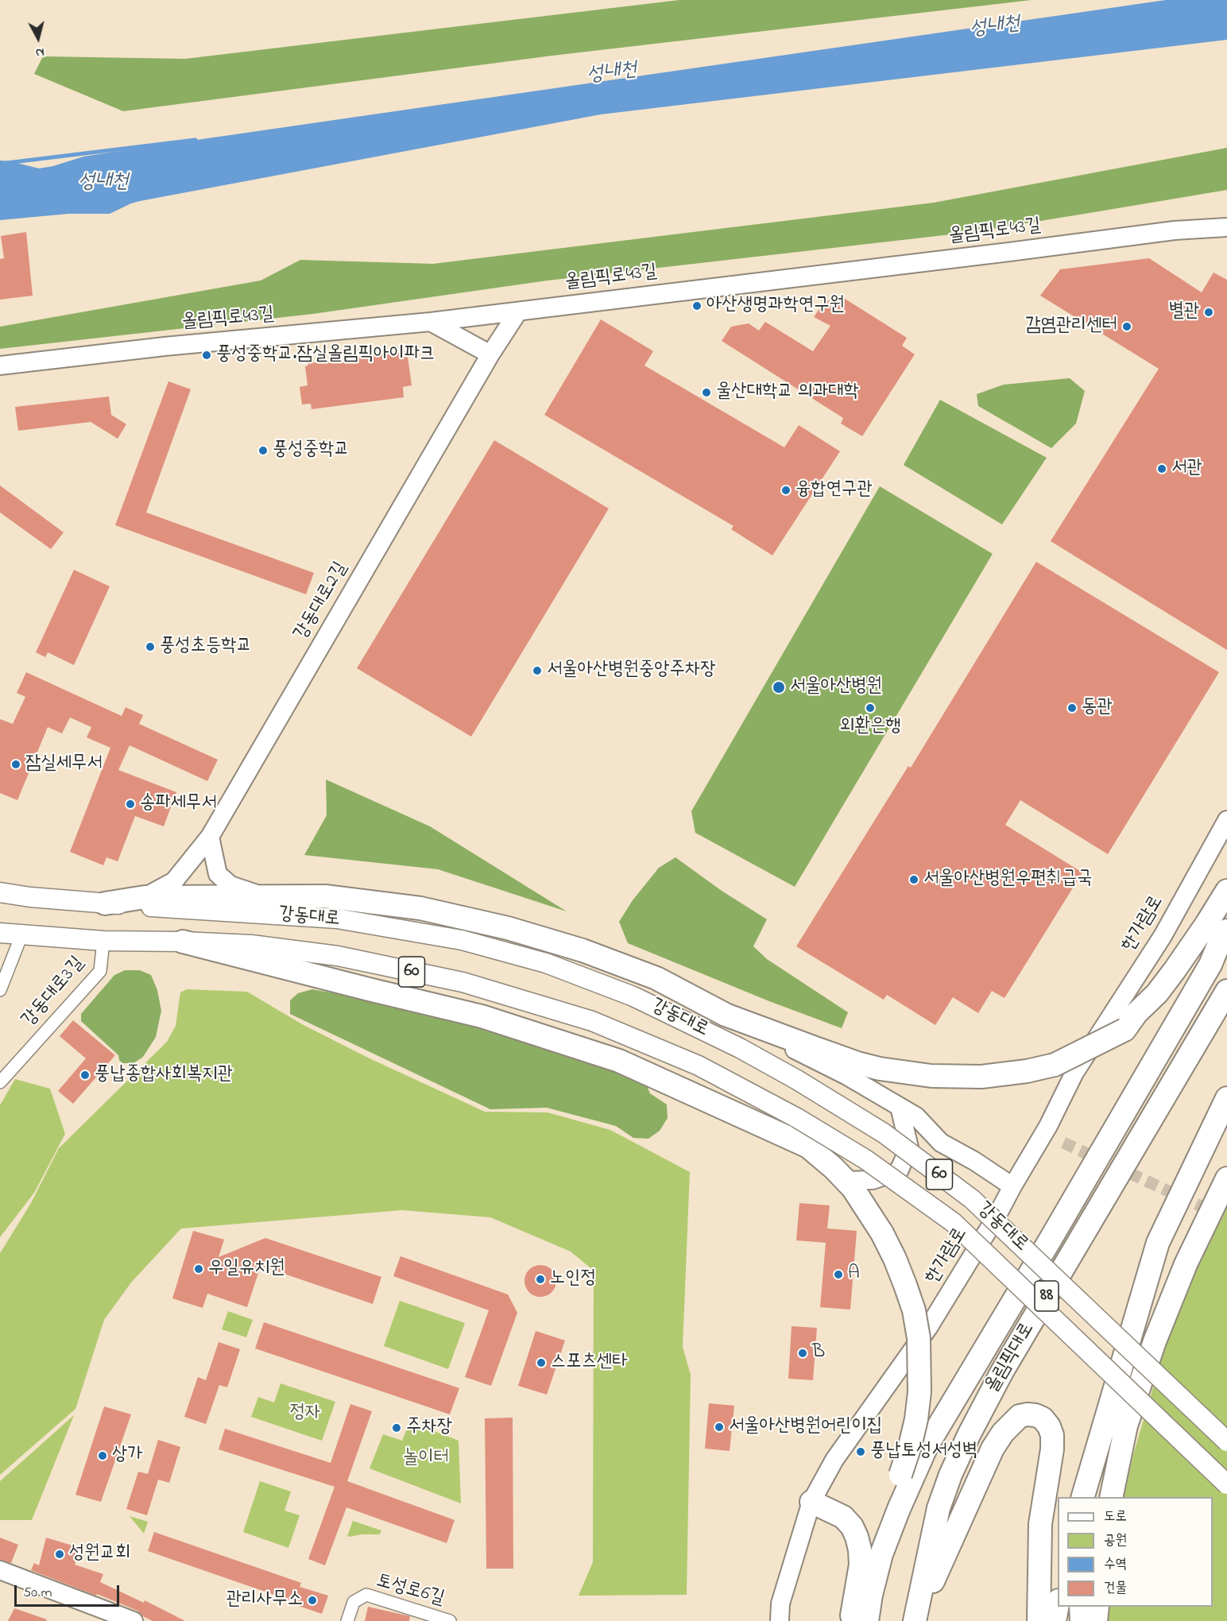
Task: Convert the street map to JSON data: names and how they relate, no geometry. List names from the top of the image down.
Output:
{
  "streets": {
    "highway": ["88", "올림픽대로"],
    "main road": ["강동대로", "60"],
    "street": [
      "올림픽로43길",
      "강동대로2길",
      "한가람로",
      "강동대로3길",
      "토성로6길"
    ]
  },
  "crossings": [
    ["올림픽로43길", "강동대로2길"],
    ["강동대로", "강동대로3길"]
  ],
  "water": ["성내천"],
  "parks": ["정자", "놀이터"],
  "places": [
    "아산생명과학연구원",
    "별관",
    "감염관리센터",
    "풍성중학교.잠실올림픽아이파크",
    "울산대학교 의과대학",
    "풍성중학교",
    "서관",
    "융합연구관",
    "풍성초등학교",
    "서울아산병원중앙주차장",
    "서울아산병원",
    "외환은행",
    "동관",
    "잠실세무서",
    "송파세무서",
    "서울아산병원우편취급국",
    "풍납종합사회복지관",
    "우일유치원",
    "A",
    "노인정",
    "B",
    "스포츠센타",
    "서울아산병원어린이집",
    "주차장",
    "풍납토성서성벽",
    "상가",
    "성원교회",
    "관리사무소"
  ],
  "legend": [
    "도로",
    "공원",
    "수역",
    "건물"
  ],
  "scale_bar": "50 m",
  "north": "bottom"
}
